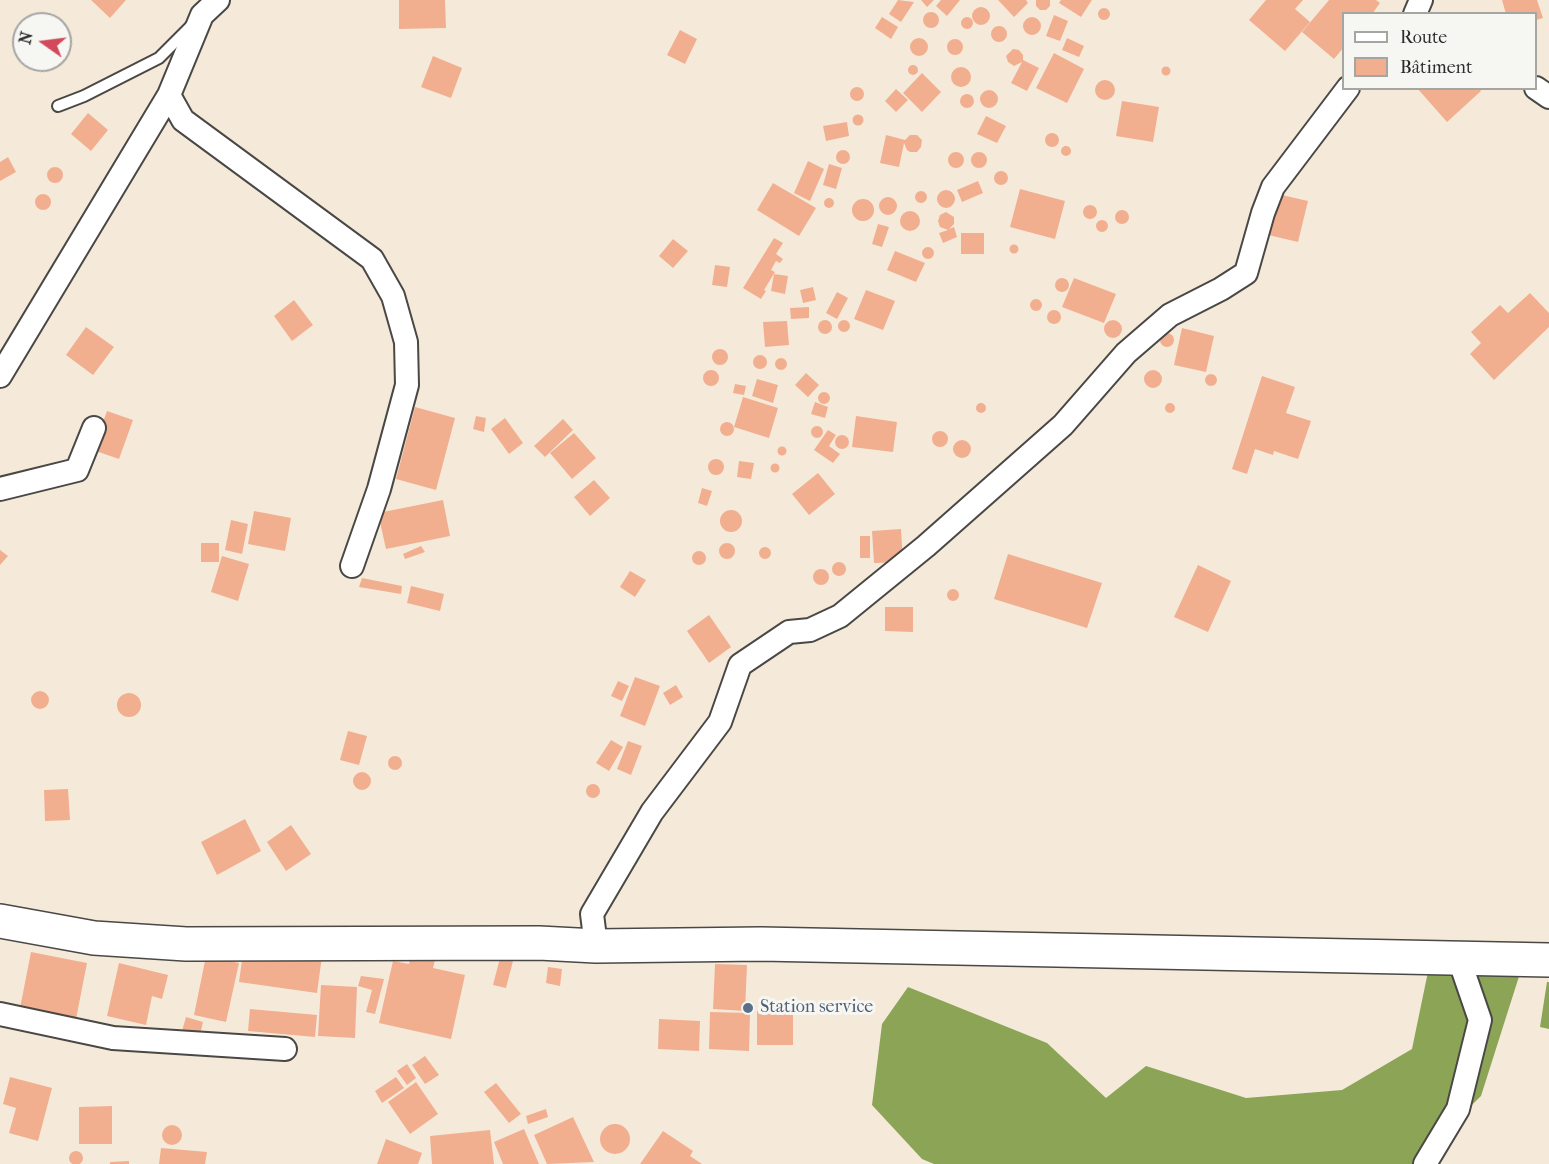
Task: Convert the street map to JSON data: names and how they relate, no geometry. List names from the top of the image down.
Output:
{
  "places": ["Station service"],
  "legend": ["Route", "Bâtiment"],
  "north": "left"
}
